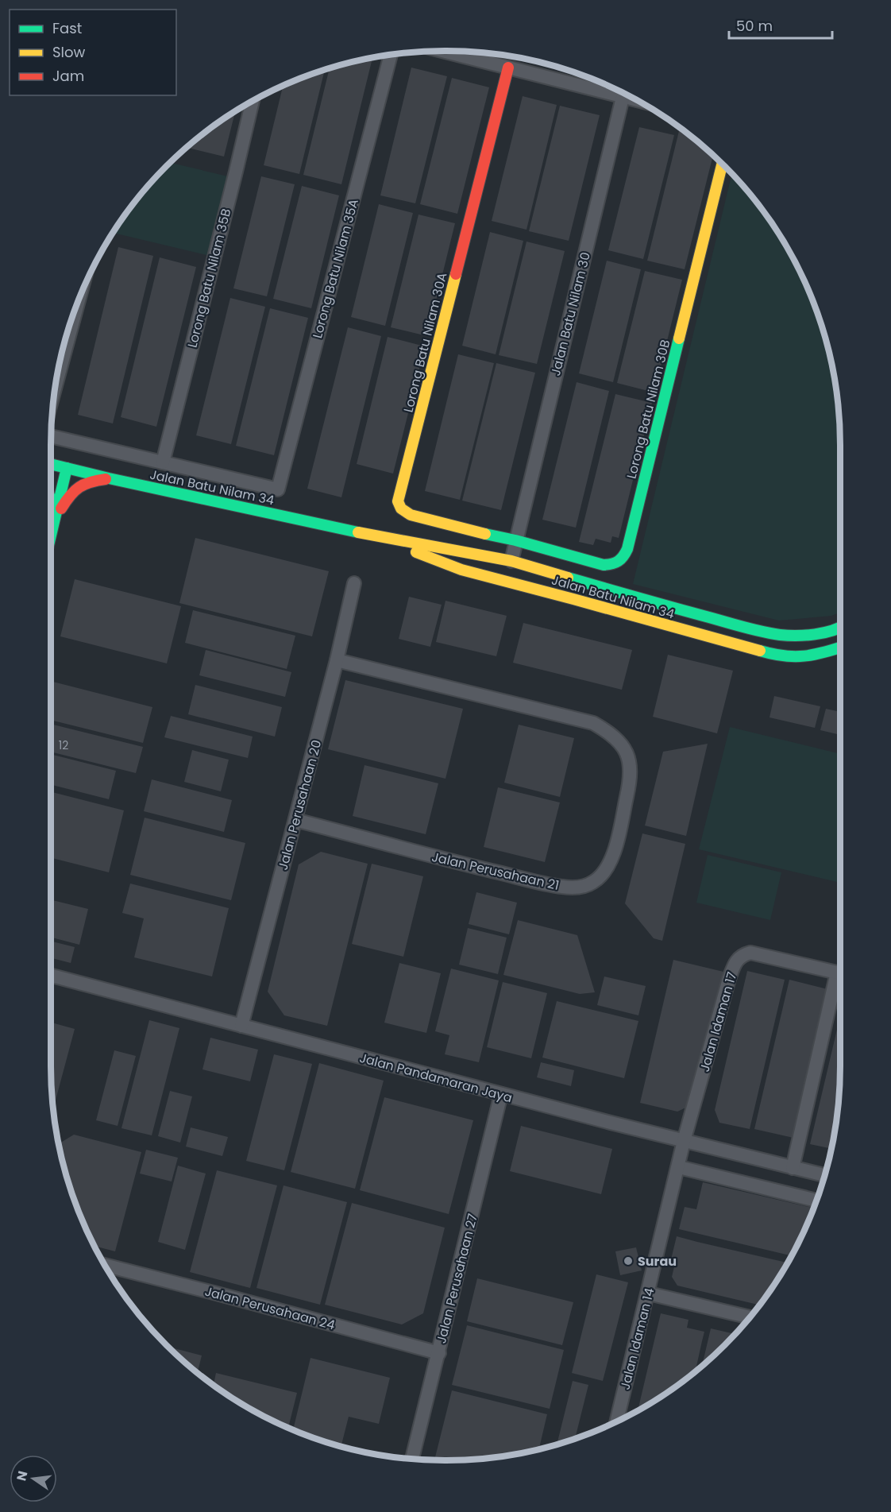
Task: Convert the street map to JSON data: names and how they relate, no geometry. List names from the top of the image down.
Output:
{
  "streets": {
    "street": [
      "Lorong Batu Nilam 35A",
      "Lorong Batu Nilam 35B",
      "Jalan Batu Nilam 30",
      "Lorong Batu Nilam 30A",
      "Lorong Batu Nilam 30B",
      "Jalan Batu Nilam 34",
      "Jalan Perusahaan 20",
      "Jalan Perusahaan 21",
      "Jalan Idaman 17",
      "Jalan Pandamaran Jaya",
      "Jalan Perusahaan 27",
      "Jalan Perusahaan 24",
      "Jalan Idaman 14"
    ]
  },
  "crossings": [
    ["Lorong Batu Nilam 35A", "Lorong Batu Nilam 35B"],
    ["Jalan Batu Nilam 30", "Lorong Batu Nilam 30A"],
    ["Jalan Batu Nilam 30", "Lorong Batu Nilam 30B"],
    ["Jalan Batu Nilam 30", "Jalan Batu Nilam 34"],
    ["Lorong Batu Nilam 30A", "Lorong Batu Nilam 30B"],
    ["Jalan Perusahaan 20", "Jalan Perusahaan 21"],
    ["Jalan Perusahaan 20", "Jalan Pandamaran Jaya"],
    ["Jalan Idaman 17", "Jalan Pandamaran Jaya"],
    ["Jalan Idaman 17", "Jalan Idaman 14"],
    ["Jalan Pandamaran Jaya", "Jalan Perusahaan 27"],
    ["Jalan Pandamaran Jaya", "Jalan Idaman 14"],
    ["Jalan Perusahaan 27", "Jalan Perusahaan 24"]
  ],
  "places": ["Surau"],
  "house_numbers": ["12"],
  "legend": ["Fast", "Slow", "Jam"],
  "scale_bar": "50 m",
  "north": "left"
}
